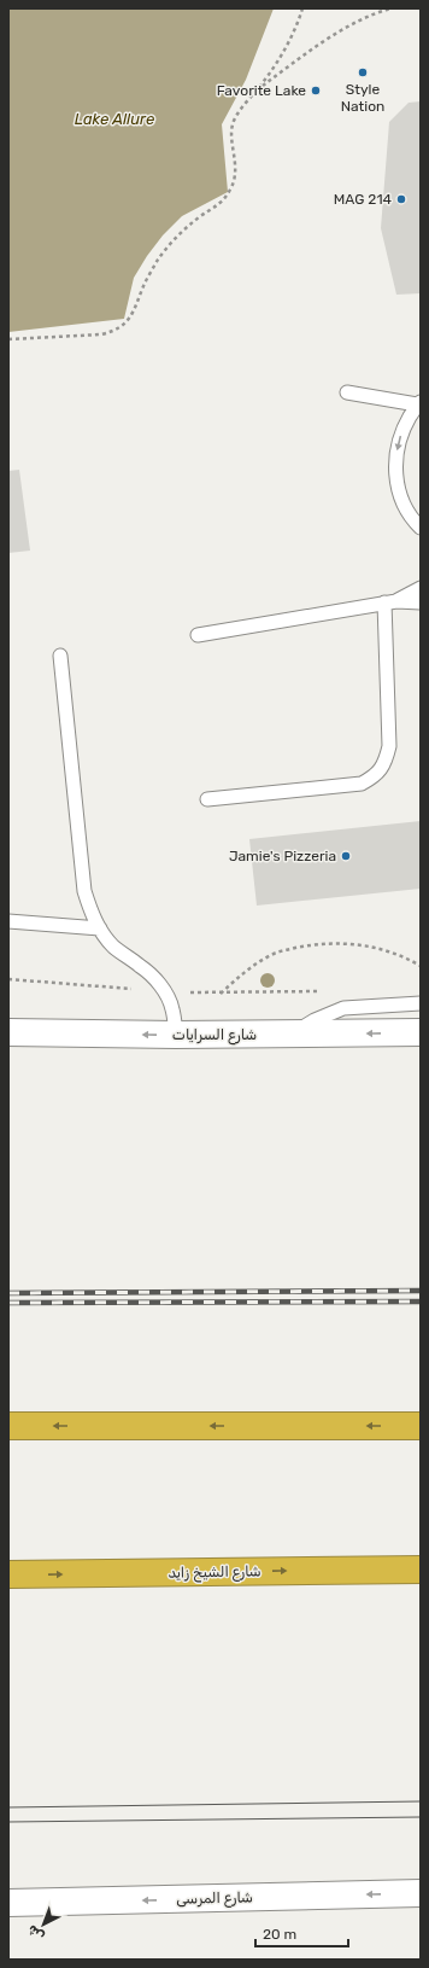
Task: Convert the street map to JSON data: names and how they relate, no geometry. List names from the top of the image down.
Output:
{
  "streets": {
    "highway": ["شارع الشيخ زايد"],
    "main road": ["شارع السرايات", "شارع المرسى"]
  },
  "one_way": ["شارع السرايات", "شارع المرسى"],
  "water": ["Lake Allure"],
  "places": [
    "Style Nation",
    "Favorite Lake",
    "MAG 214",
    "Jamie's Pizzeria"
  ],
  "scale_bar": "20 m",
  "north": "bottom left"
}
